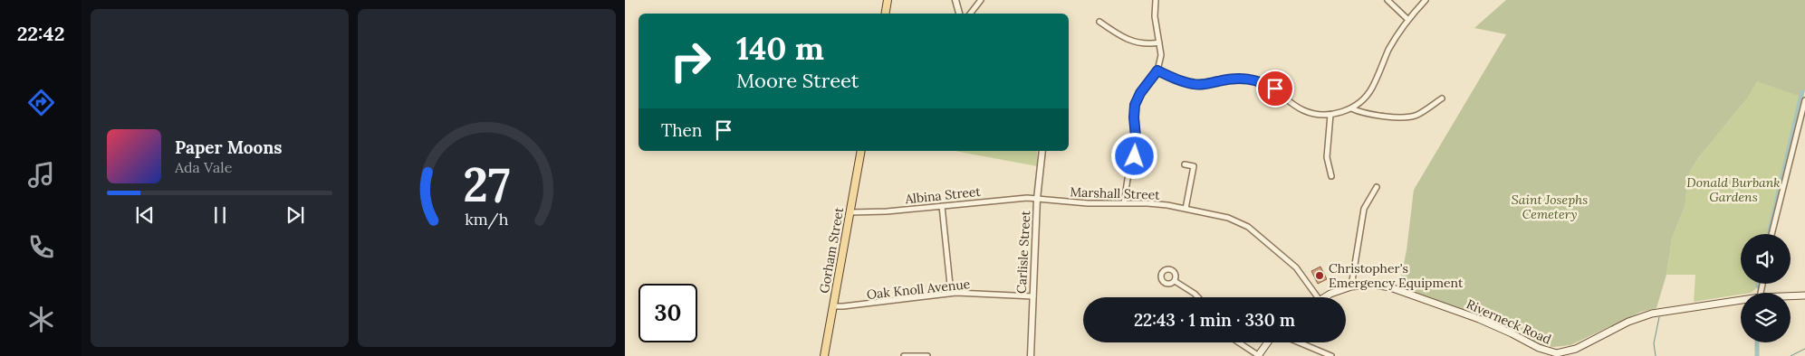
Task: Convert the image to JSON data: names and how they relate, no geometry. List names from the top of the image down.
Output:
{
  "streets": {
    "main road": ["Gorham Street", "Riverneck Road"],
    "street": [
      "Marshall Street",
      "Albina Street",
      "Carlisle Street",
      "Oak Knoll Avenue"
    ]
  },
  "crossings": [
    ["Marshall Street", "Albina Street"],
    ["Marshall Street", "Carlisle Street"],
    ["Albina Street", "Gorham Street"],
    ["Albina Street", "Carlisle Street"],
    ["Gorham Street", "Oak Knoll Avenue"],
    ["Carlisle Street", "Oak Knoll Avenue"]
  ],
  "parks": ["Donald Burbank Gardens", "Saint Josephs Cemetery"],
  "places": ["Christopher's Emergency Equipment"],
  "page": {
    "tabs": "22:42",
    "turn": ["140 m", "Moore Street"],
    "then": "Then",
    "song": ["Paper Moons", "Ada Vale"],
    "limit": "30",
    "trip": "22:43 · 1 min · 330 m",
    "gauge": ["27", "km/h"]
  }
}
